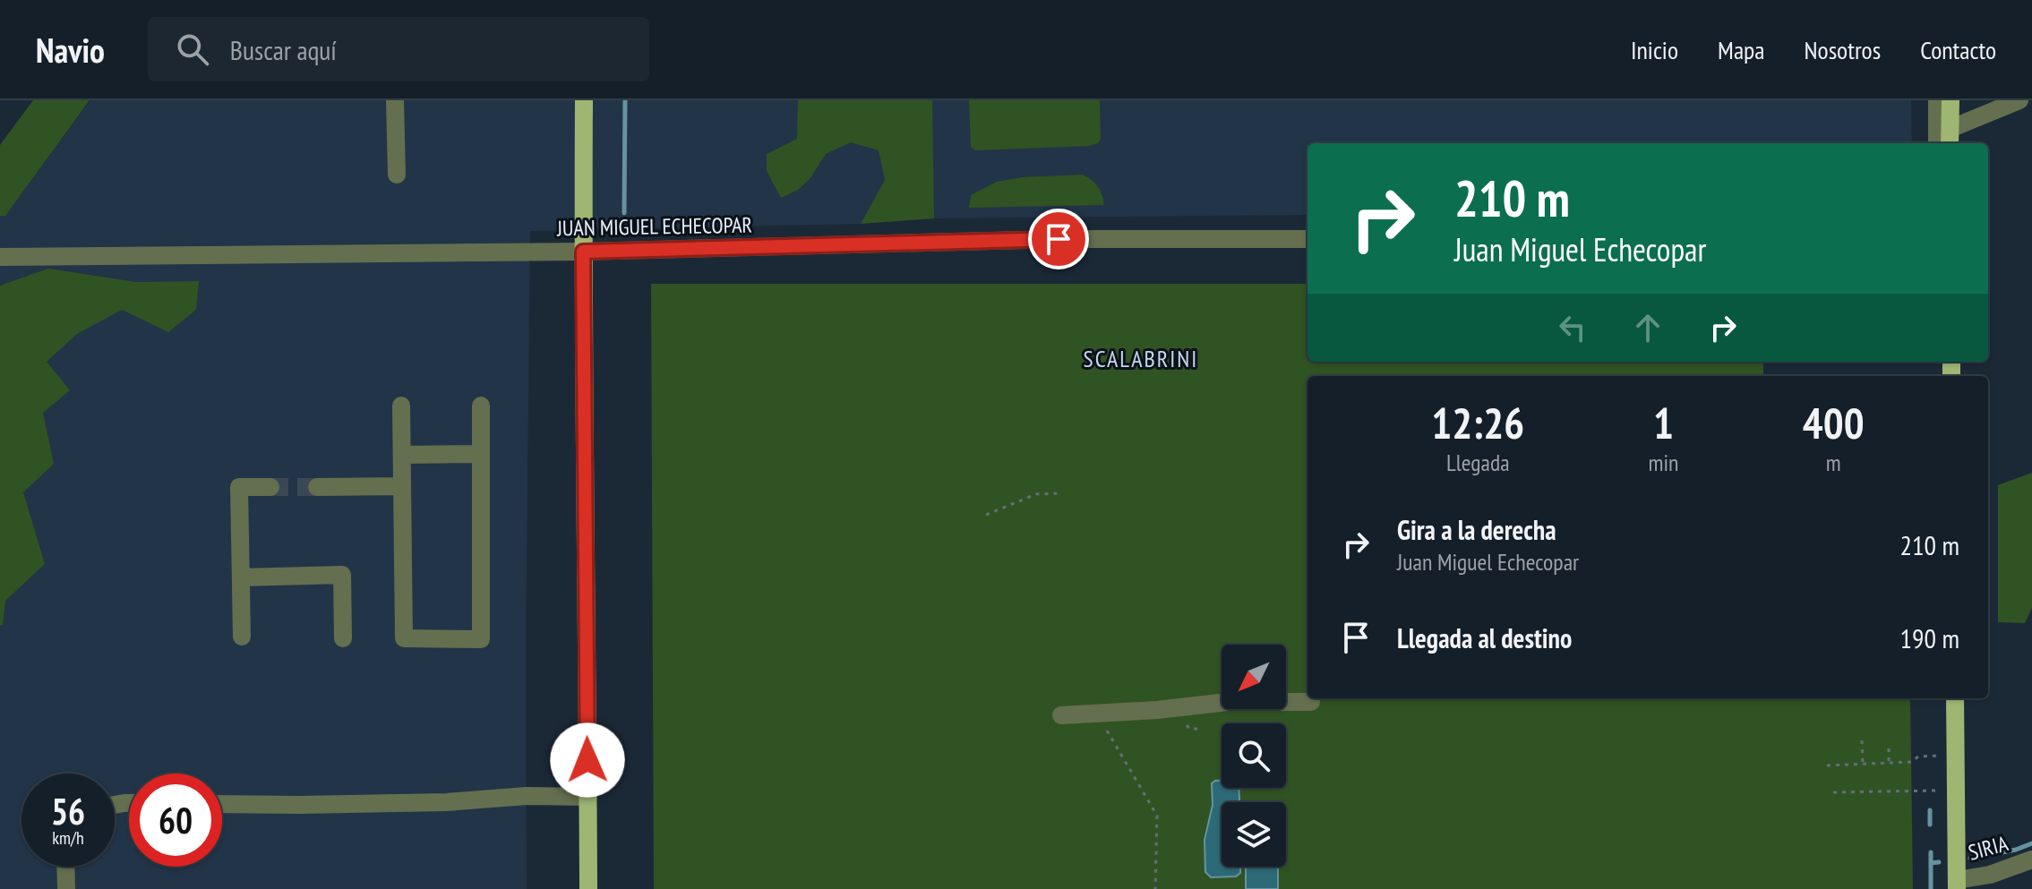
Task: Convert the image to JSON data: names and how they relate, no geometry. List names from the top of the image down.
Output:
{
  "streets": {
    "street": ["JUAN MIGUEL ECHECOPAR", "SIRIA"]
  },
  "districts": ["SCALABRINI"],
  "north": "bottom left",
  "page": {
    "header": "Navio",
    "search": "Buscar aquí",
    "nav": [
      "Inicio",
      "Mapa",
      "Nosotros",
      "Contacto"
    ],
    "turn": ["210 m", "Juan Miguel Echecopar"],
    "eta": [
      "12:26",
      "Llegada",
      "1",
      "min",
      "400",
      "m"
    ],
    "list": [
      {
        "name": "Gira a la derecha",
        "note": "Juan Miguel Echecopar",
        "value": "210 m"
      },
      {
        "name": "Llegada al destino",
        "value": "190 m"
      }
    ],
    "speed": "56 km/h",
    "limit": "60"
  }
}
